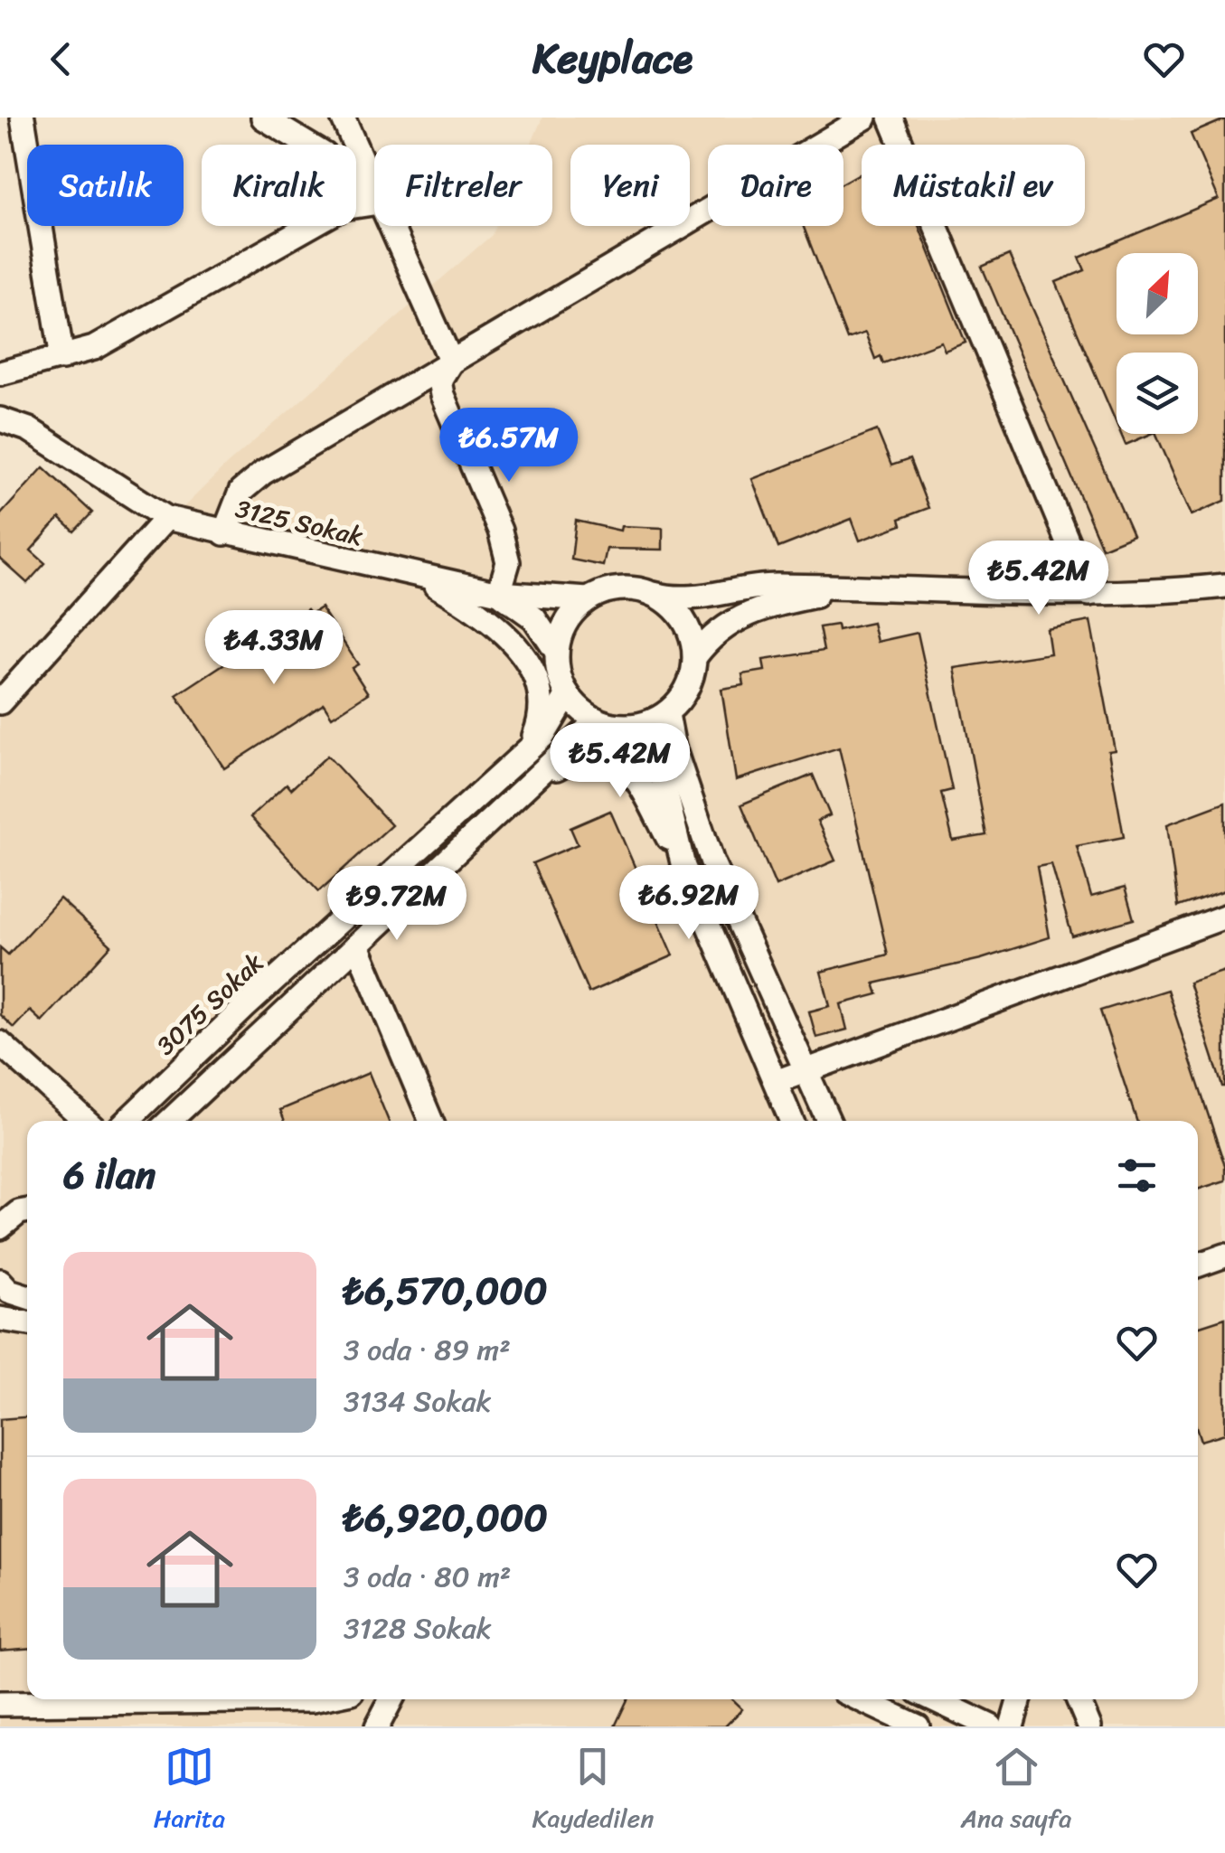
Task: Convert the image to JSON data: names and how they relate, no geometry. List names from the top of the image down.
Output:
{
  "streets": {
    "street": ["3125 Sokak", "3075 Sokak"]
  },
  "crossings": [
    ["3125 Sokak", "3075 Sokak"]
  ],
  "north": "top right",
  "page": {
    "header": "Keyplace",
    "chip": [
      "Satılık",
      "Kiralık",
      "Filtreler",
      "Yeni",
      "Daire",
      "Müstakil ev"
    ],
    "price": [
      "₺6.57M",
      "₺5.42M",
      "₺4.33M",
      "₺5.42M",
      "₺6.92M",
      "₺9.72M"
    ],
    "heading": "6 ilan",
    "list": [
      {
        "name": "₺6,570,000",
        "note": "3 oda · 89 m² · 3134 Sokak"
      },
      {
        "name": "₺6,920,000",
        "note": "3 oda · 80 m² · 3128 Sokak"
      }
    ],
    "tabs": ["Harita", "Kaydedilen", "Ana sayfa"]
  }
}
